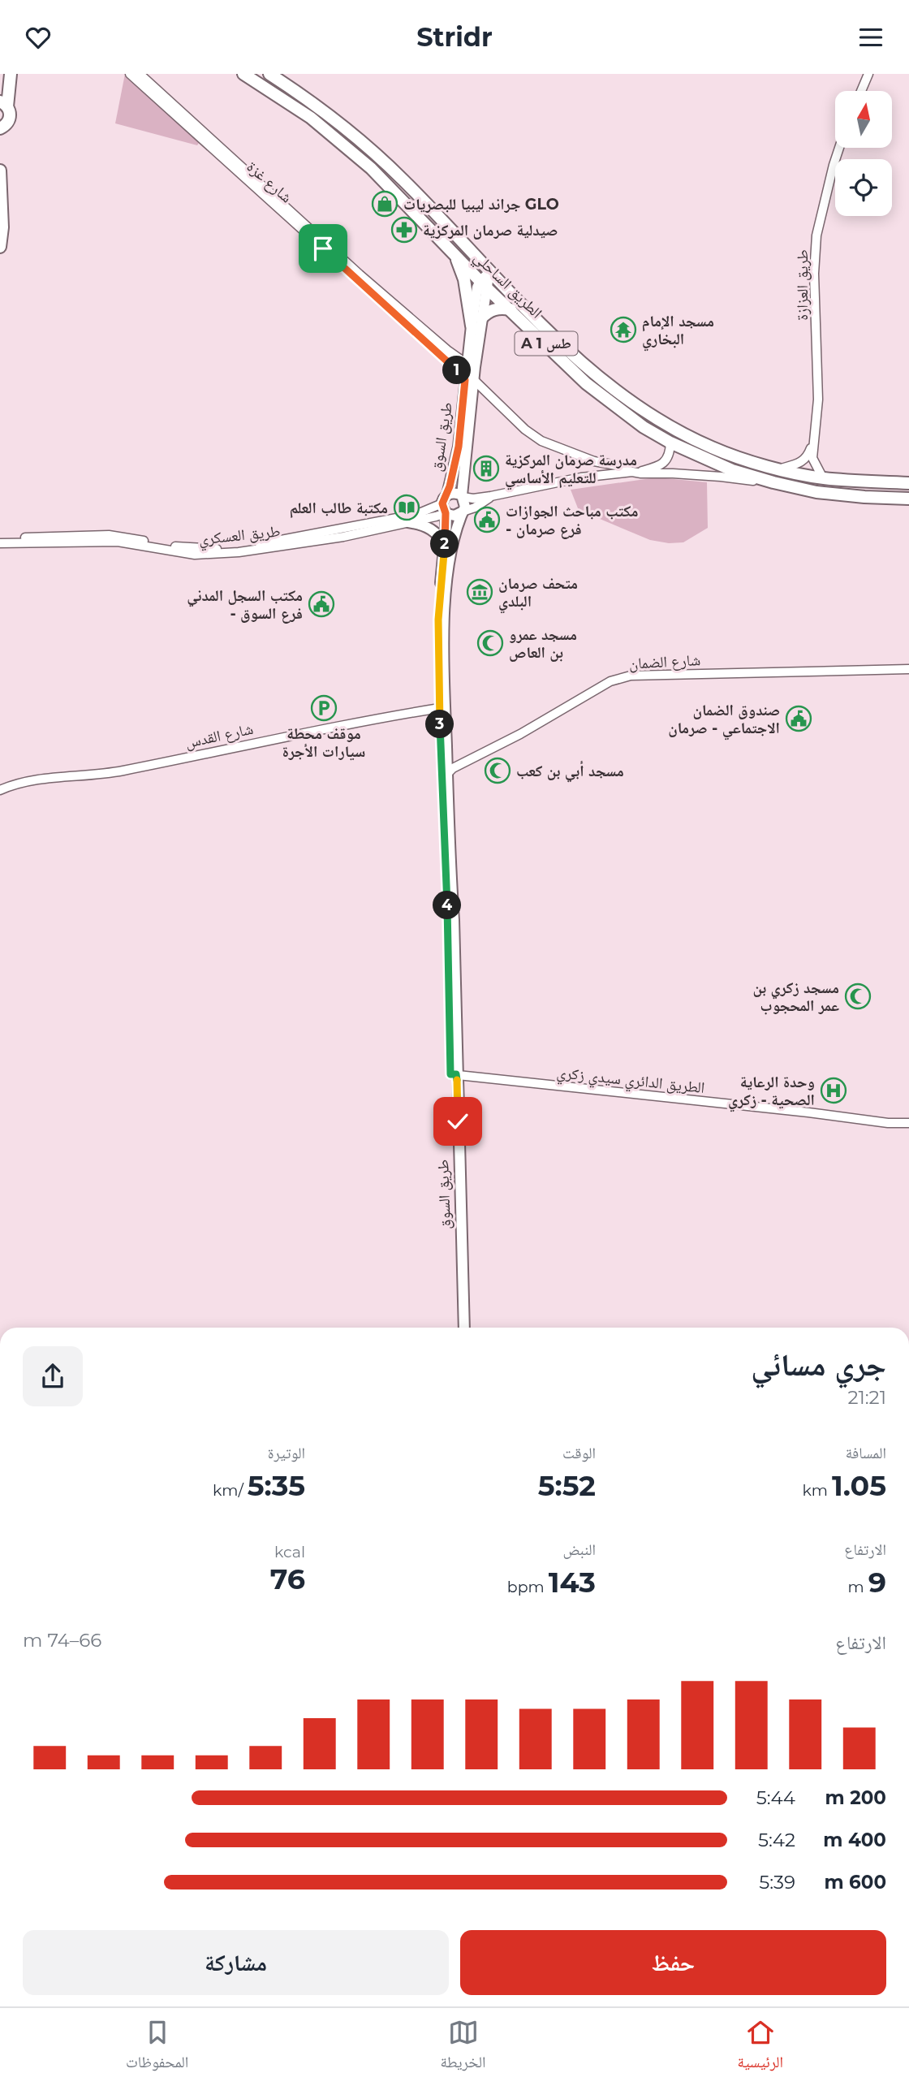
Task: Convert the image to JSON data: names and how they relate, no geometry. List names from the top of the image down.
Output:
{
  "streets": {
    "highway": ["الطريق الساحلي", "A 1 طس"],
    "main road": ["طريق السوق"],
    "street": [
      "شارع غزة",
      "طريق العزازة",
      "طريق العسكري",
      "شارع الضمان",
      "شارع القدس",
      "الطريق الدائري سيدي زكري"
    ]
  },
  "crossings": [
    ["شارع غزة", "طريق السوق"],
    ["الطريق الساحلي", "طريق العزازة"],
    ["الطريق الساحلي", "طريق السوق"],
    ["طريق السوق", "طريق العسكري"],
    ["طريق السوق", "شارع الضمان"],
    ["طريق السوق", "شارع القدس"],
    ["طريق السوق", "الطريق الدائري سيدي زكري"]
  ],
  "places": {
    "shop": ["جراند ليبيا للبصريات GLO"],
    "pharmacy": ["صيدلية صرمان المركزية"],
    "temple": ["مسجد الإمام البخاري"],
    "building": ["مدرسة صرمان المركزية للتعليم الأساسي"],
    "library": ["مكتبة طالب العلم"],
    "public building": ["مكتب مباحث الجوازات - فرع صرمان", "مكتب السجل المدني - فرع السوق", "صندوق الضمان الاجتماعي - صرمان"],
    "museum": ["متحف صرمان البلدي"],
    "mosque": ["مسجد عمرو بن العاص", "مسجد أبي بن كعب", "مسجد زكري بن عمر المحجوب"],
    "parking": ["موقف محطة سيارات الأجرة"],
    "hospital": ["وحدة الرعاية الصحية - زكري"]
  },
  "north": "top",
  "page": {
    "header": "Stridr",
    "pins": [
      "1",
      "2",
      "3",
      "4"
    ],
    "heading": ["جري مسائي", "21:21"],
    "stats": [
      ["المسافة", "1.05 km"],
      ["الوقت", "5:52"],
      ["الوتيرة", "5:35 /km"],
      ["الارتفاع", "9 m"],
      ["النبض", "143 bpm"],
      ["kcal", "76"]
    ],
    "chart": ["الارتفاع", "66–74 m"],
    "list": [
      {
        "name": "200 m",
        "note": "5:44"
      },
      {
        "name": "400 m",
        "note": "5:42"
      },
      {
        "name": "600 m",
        "note": "5:39"
      }
    ],
    "buttons": ["حفظ", "مشاركة"],
    "tabs": ["الرئيسية", "الخريطة", "المحفوظات"]
  }
}
